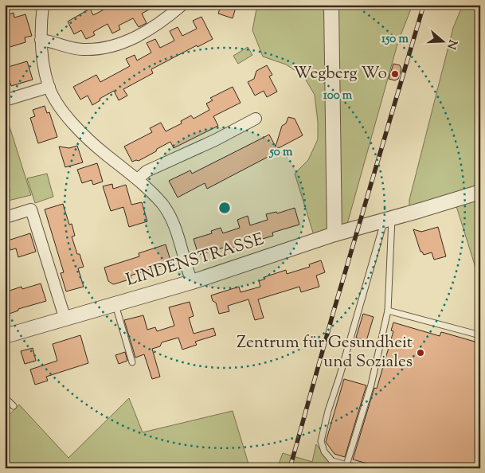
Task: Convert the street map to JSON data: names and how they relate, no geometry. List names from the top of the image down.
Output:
{
  "streets": {
    "street": ["LINDENSTRASSE"]
  },
  "places": ["Wegberg Wo", "Zentrum für Gesundheit und Soziales"],
  "north": "right",
  "rings": ["150 m", "100 m", "50 m"]
}
